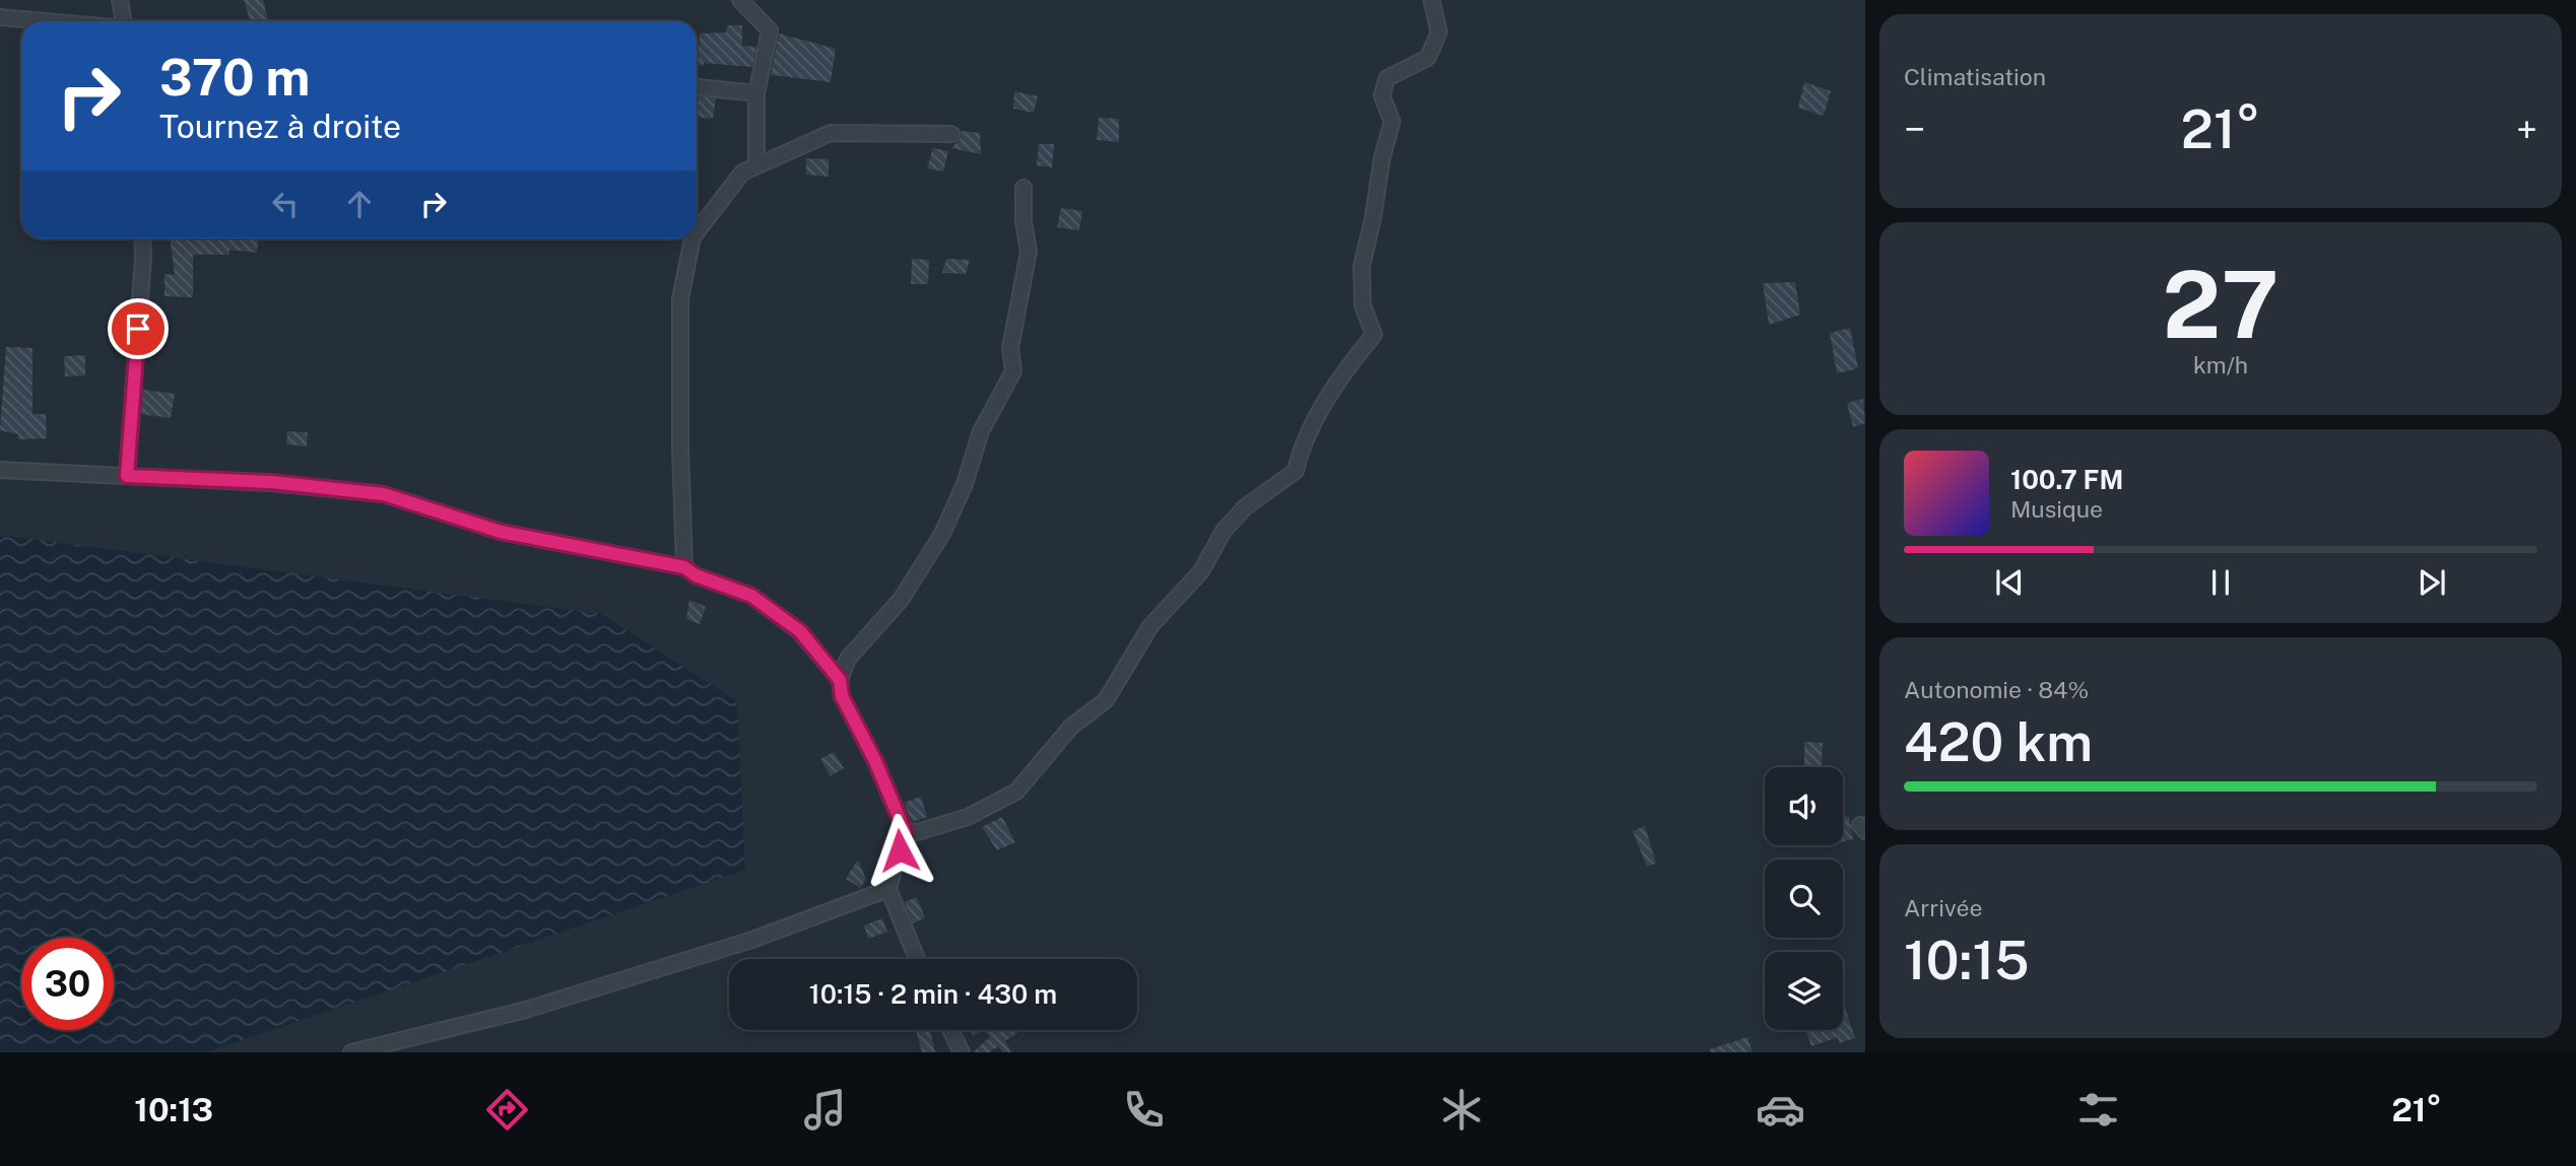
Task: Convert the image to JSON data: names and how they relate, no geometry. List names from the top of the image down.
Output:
{
  "page": {
    "tile": [
      "Climatisation",
      ["27", "km/h"],
      ["Autonomie · 84%", "420 km"],
      ["Arrivée", "10:15"]
    ],
    "turn": ["370 m", "Tournez à droite"],
    "heat": ["−", "21°", "+"],
    "song": ["100.7 FM", "Musique"],
    "limit": "30",
    "trip": "10:15 · 2 min · 430 m",
    "tabs": ["10:13", "21°"]
  }
}
